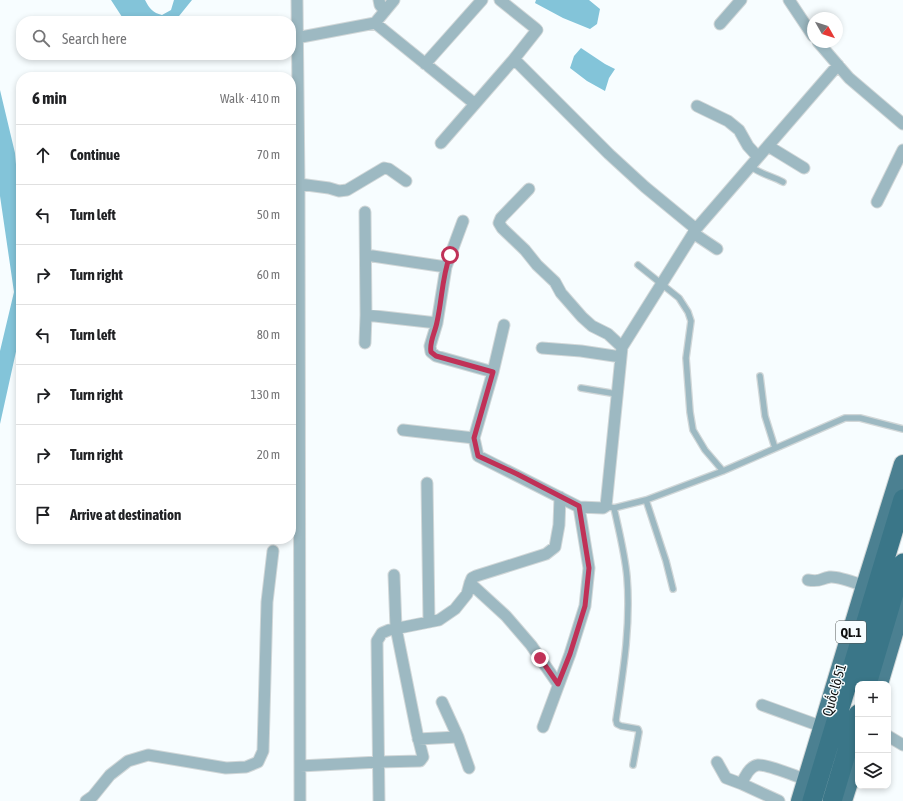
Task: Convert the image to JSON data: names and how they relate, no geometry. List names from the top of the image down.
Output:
{
  "streets": {
    "highway": ["QL.1", "Quốc lộ 51"]
  },
  "north": "bottom right",
  "page": {
    "search": "Search here",
    "heading": ["6 min", "Walk · 410 m"],
    "list": [
      ["Continue", "70 m"],
      ["Turn left", "50 m"],
      ["Turn right", "60 m"],
      ["Turn left", "80 m"],
      ["Turn right", "130 m"],
      ["Turn right", "20 m"],
      "Arrive at destination"
    ],
    "map_buttons": ["+", "−"]
  }
}
